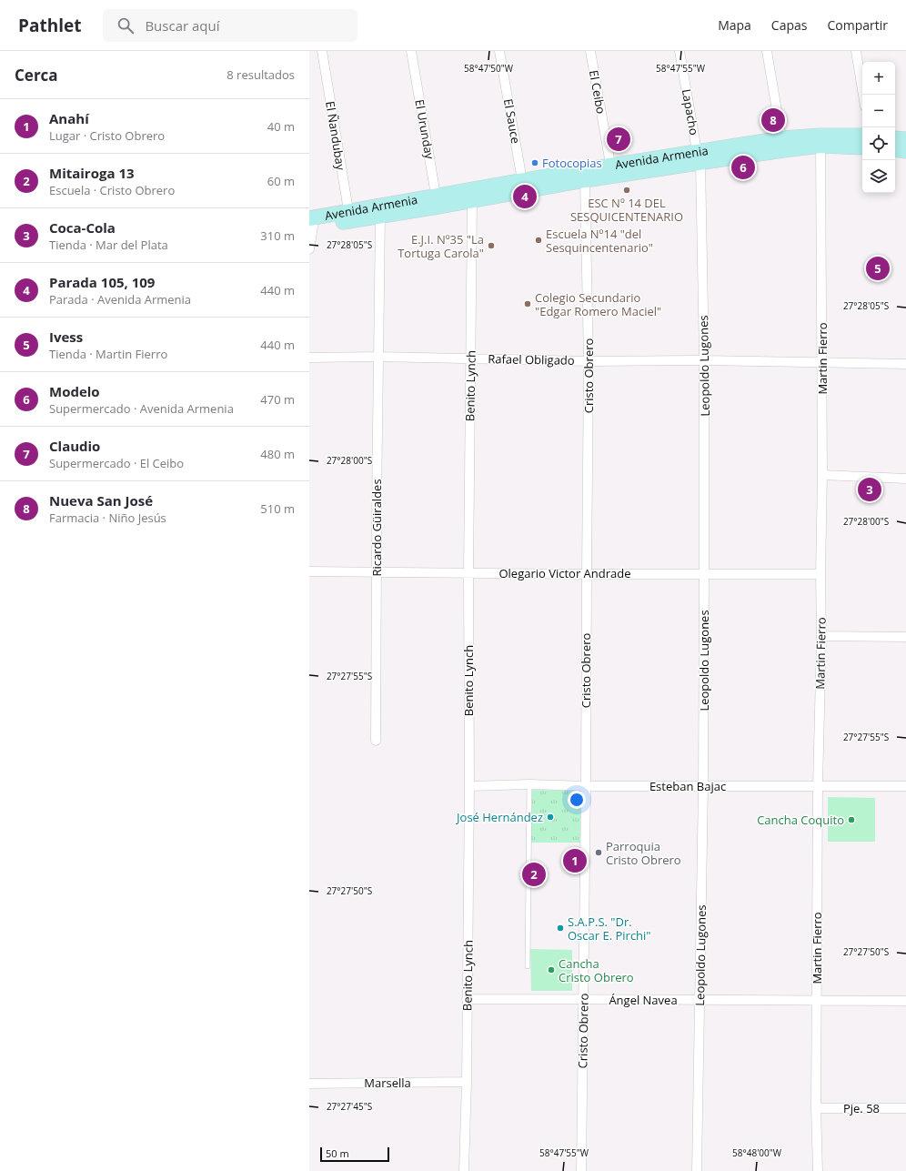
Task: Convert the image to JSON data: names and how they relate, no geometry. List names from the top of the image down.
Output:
{
  "streets": {
    "main road": ["Avenida Armenia"],
    "street": [
      "El Ceibo",
      "Lapacho",
      "El Sauce",
      "El Urunday",
      "El Ñandubay",
      "Martin Fierro",
      "Rafael Obligado",
      "Leopoldo Lugones",
      "Cristo Obrero",
      "Benito Lynch",
      "Ricardo Güiraldes",
      "Olegario Victor Andrade",
      "Esteban Bajac",
      "Ángel Navea",
      "Marsella",
      "Pje. 58"
    ]
  },
  "crossings": [
    ["El Ceibo", "Avenida Armenia"],
    ["Lapacho", "Avenida Armenia"],
    ["Lapacho", "Leopoldo Lugones"],
    ["El Sauce", "Avenida Armenia"],
    ["El Urunday", "Avenida Armenia"],
    ["El Ñandubay", "Avenida Armenia"],
    ["Avenida Armenia", "Martin Fierro"],
    ["Avenida Armenia", "Leopoldo Lugones"],
    ["Avenida Armenia", "Cristo Obrero"],
    ["Avenida Armenia", "Benito Lynch"],
    ["Avenida Armenia", "Ricardo Güiraldes"],
    ["Martin Fierro", "Rafael Obligado"],
    ["Martin Fierro", "Olegario Victor Andrade"],
    ["Martin Fierro", "Esteban Bajac"],
    ["Martin Fierro", "Ángel Navea"],
    ["Martin Fierro", "Pje. 58"],
    ["Rafael Obligado", "Leopoldo Lugones"],
    ["Rafael Obligado", "Cristo Obrero"],
    ["Rafael Obligado", "Benito Lynch"],
    ["Rafael Obligado", "Ricardo Güiraldes"],
    ["Leopoldo Lugones", "Olegario Victor Andrade"],
    ["Leopoldo Lugones", "Esteban Bajac"],
    ["Leopoldo Lugones", "Ángel Navea"],
    ["Cristo Obrero", "Olegario Victor Andrade"],
    ["Cristo Obrero", "Esteban Bajac"],
    ["Cristo Obrero", "Ángel Navea"],
    ["Benito Lynch", "Olegario Victor Andrade"],
    ["Benito Lynch", "Esteban Bajac"],
    ["Benito Lynch", "Ángel Navea"],
    ["Benito Lynch", "Marsella"],
    ["Ricardo Güiraldes", "Olegario Victor Andrade"]
  ],
  "places": [
    "Fotocopias",
    "ESC Nº 14 DEL SESQUICENTENARIO",
    "Escuela Nº14 \"del Sesquincentenario\"",
    "E.J.I. Nº35 \"La Tortuga Carola\"",
    "Colegio Secundario \"Edgar Romero Maciel\"",
    "José Hernández",
    "Cancha Coquito",
    "Parroquia Cristo Obrero",
    "S.A.P.S. \"Dr. Oscar E. Pirchi\"",
    "Cancha Cristo Obrero"
  ],
  "scale_bar": "50 m",
  "page": {
    "header": "Pathlet",
    "search": "Buscar aquí",
    "nav": ["Mapa", "Capas", "Compartir"],
    "heading": ["Cerca", "8 resultados"],
    "map_buttons": ["+", "−"],
    "list": [
      {
        "mark": "1",
        "name": "Anahí",
        "note": "Lugar · Cristo Obrero",
        "value": "40 m"
      },
      {
        "mark": "2",
        "name": "Mitairoga 13",
        "note": "Escuela · Cristo Obrero",
        "value": "60 m"
      },
      {
        "mark": "3",
        "name": "Coca-Cola",
        "note": "Tienda · Mar del Plata",
        "value": "310 m"
      },
      {
        "mark": "4",
        "name": "Parada 105, 109",
        "note": "Parada · Avenida Armenia",
        "value": "440 m"
      },
      {
        "mark": "5",
        "name": "Ivess",
        "note": "Tienda · Martin Fierro",
        "value": "440 m"
      },
      {
        "mark": "6",
        "name": "Modelo",
        "note": "Supermercado · Avenida Armenia",
        "value": "470 m"
      },
      {
        "mark": "7",
        "name": "Claudio",
        "note": "Supermercado · El Ceibo",
        "value": "480 m"
      },
      {
        "mark": "8",
        "name": "Nueva San José",
        "note": "Farmacia · Niño Jesús",
        "value": "510 m"
      }
    ],
    "pins": [
      "8",
      "7",
      "6",
      "4",
      "5",
      "3",
      "1",
      "2"
    ],
    "scale": "50 m"
  },
  "coordinates": [
    "58°47'50\"W",
    "58°47'55\"W",
    "27°28'05\"S",
    "27°28'00\"S",
    "27°27'55\"S",
    "27°27'50\"S",
    "27°27'45\"S",
    "58°48'00\"W"
  ]
}
